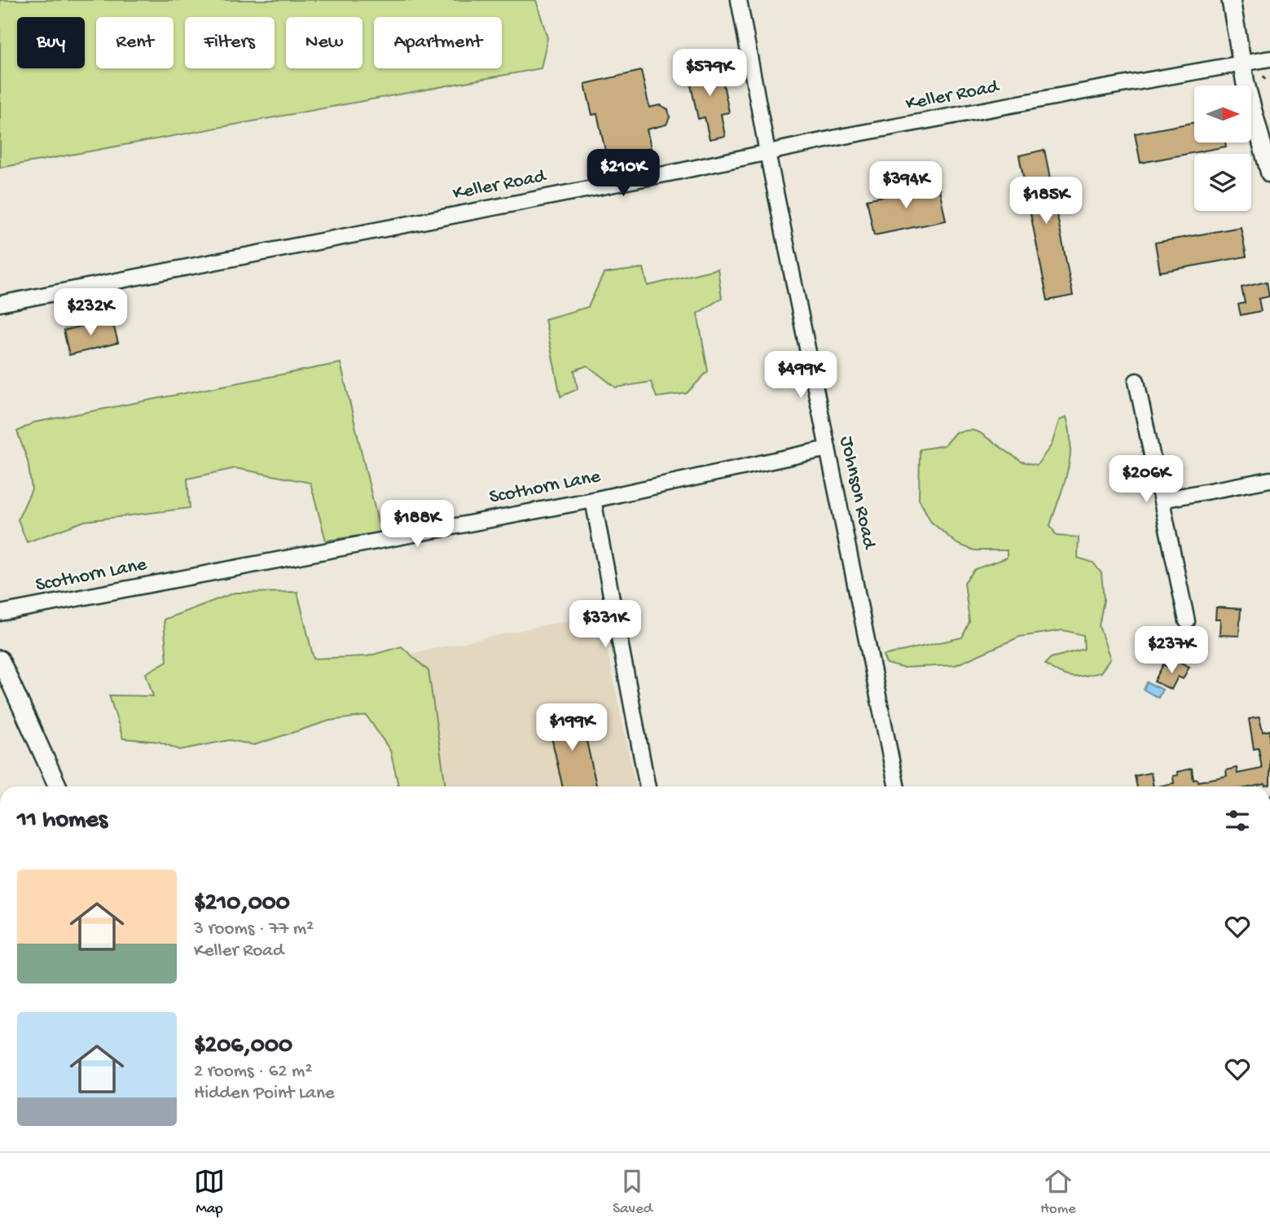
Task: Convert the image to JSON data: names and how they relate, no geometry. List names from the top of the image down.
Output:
{
  "streets": {
    "street": ["Keller Road", "Scothorn Lane", "Johnson Road"]
  },
  "crossings": [
    ["Keller Road", "Johnson Road"],
    ["Scothorn Lane", "Johnson Road"]
  ],
  "north": "right",
  "page": {
    "chip": [
      "Buy",
      "Rent",
      "Filters",
      "New",
      "Apartment"
    ],
    "price": [
      "$579K",
      "$210K",
      "$394K",
      "$185K",
      "$232K",
      "$499K",
      "$206K",
      "$188K",
      "$331K",
      "$237K",
      "$199K"
    ],
    "heading": "11 homes",
    "list": [
      {
        "name": "$210,000",
        "note": "3 rooms · 77 m² · Keller Road"
      },
      {
        "name": "$206,000",
        "note": "2 rooms · 62 m² · Hidden Point Lane"
      }
    ],
    "tabs": ["Map", "Saved", "Home"]
  }
}
